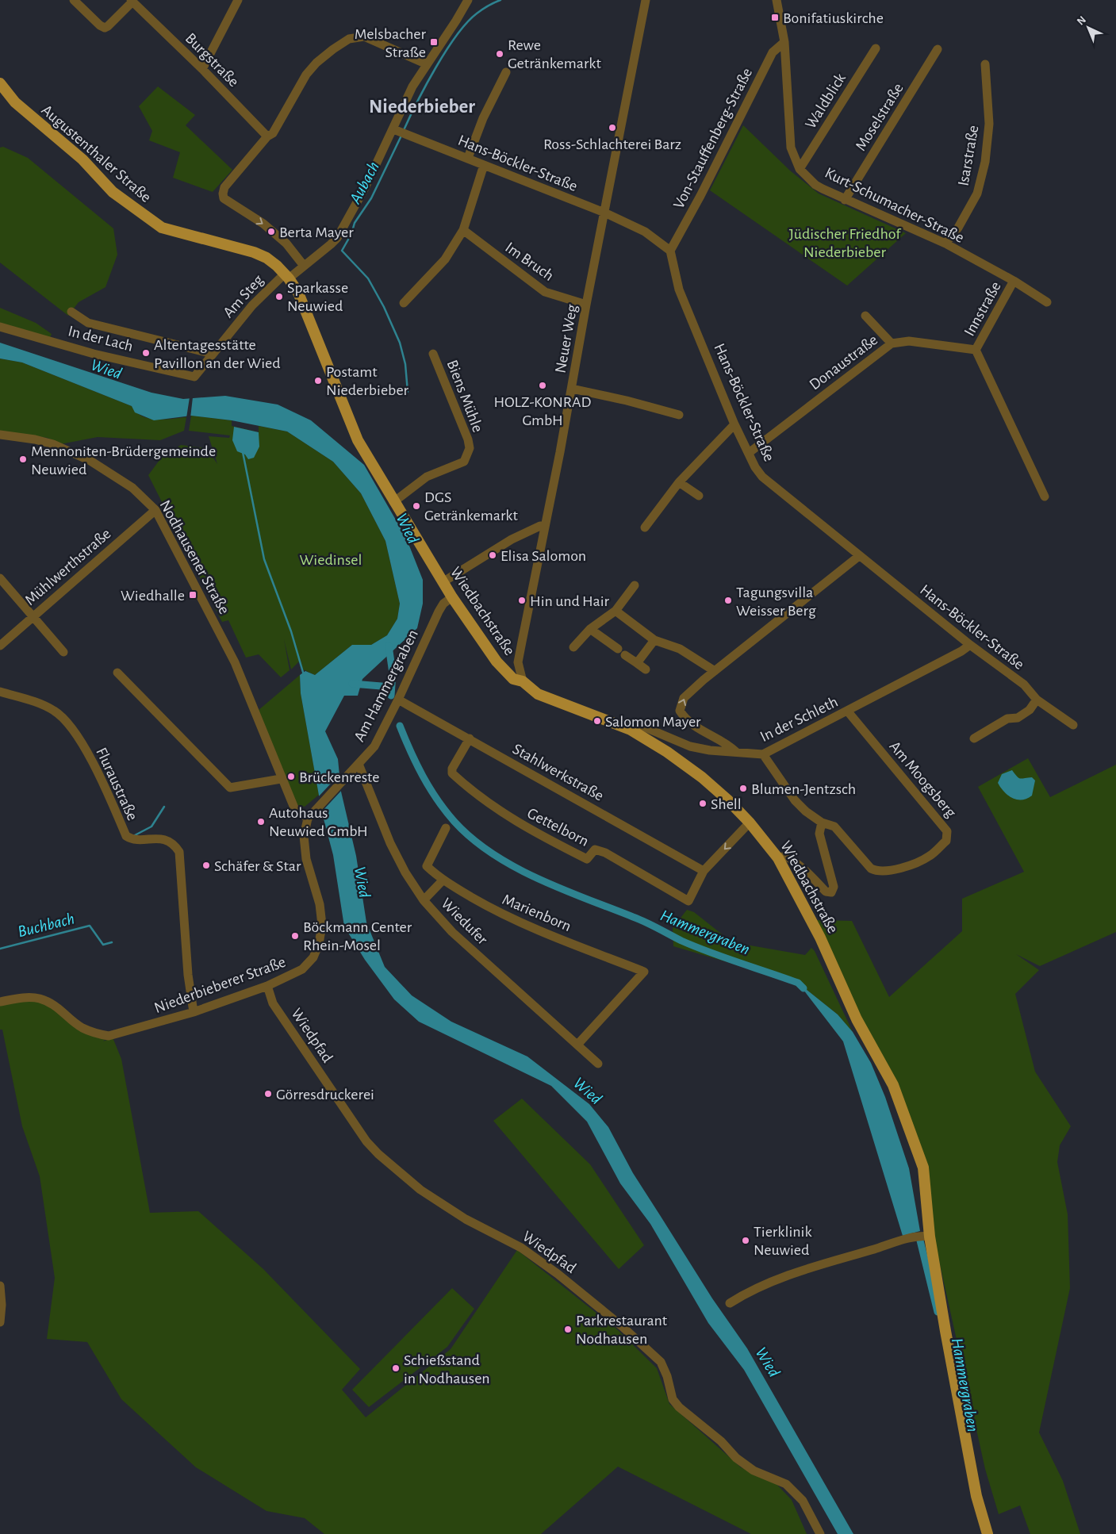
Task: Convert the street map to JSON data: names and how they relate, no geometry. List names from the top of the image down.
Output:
{
  "streets": {
    "main road": ["Augustenthaler Straße", "Wiedbachstraße"],
    "street": [
      "Burgstraße",
      "Waldblick",
      "Moselstraße",
      "Von-Stauffenberg-Straße",
      "Isarstraße",
      "Hans-Böckler-Straße",
      "Kurt-Schumacher-Straße",
      "Im Bruch",
      "Am Steg",
      "Innstraße",
      "In der Lach",
      "Neuer Weg",
      "Donaustraße",
      "Biens Mühle",
      "Nodhausener Straße",
      "Mühlwerthstraße",
      "Am Hammergraben",
      "In der Schleth",
      "Stahlwerkstraße",
      "Am Moogsberg",
      "Fluraustraße",
      "Gettelborn",
      "Marienborn",
      "Wiedufer",
      "Niederbieberer Straße",
      "Wiedpfad"
    ]
  },
  "crossings": [
    ["Waldblick", "Kurt-Schumacher-Straße"],
    ["Moselstraße", "Kurt-Schumacher-Straße"],
    ["Von-Stauffenberg-Straße", "Hans-Böckler-Straße"],
    ["Von-Stauffenberg-Straße", "Kurt-Schumacher-Straße"],
    ["Augustenthaler Straße", "Am Steg"],
    ["Augustenthaler Straße", "Wiedbachstraße"],
    ["Isarstraße", "Kurt-Schumacher-Straße"],
    ["Hans-Böckler-Straße", "Am Steg"],
    ["Hans-Böckler-Straße", "Neuer Weg"],
    ["Hans-Böckler-Straße", "Donaustraße"],
    ["Hans-Böckler-Straße", "In der Schleth"],
    ["Kurt-Schumacher-Straße", "Innstraße"],
    ["Im Bruch", "Neuer Weg"],
    ["Am Steg", "In der Lach"],
    ["Am Steg", "Wiedbachstraße"],
    ["Innstraße", "Donaustraße"],
    ["Neuer Weg", "Wiedbachstraße"],
    ["Biens Mühle", "Wiedbachstraße"],
    ["Nodhausener Straße", "Mühlwerthstraße"],
    ["Nodhausener Straße", "Am Hammergraben"],
    ["Nodhausener Straße", "Niederbieberer Straße"],
    ["Wiedbachstraße", "Am Hammergraben"],
    ["Wiedbachstraße", "In der Schleth"],
    ["Am Hammergraben", "Stahlwerkstraße"],
    ["Am Hammergraben", "Wiedufer"],
    ["Am Hammergraben", "Niederbieberer Straße"],
    ["In der Schleth", "Am Moogsberg"],
    ["Stahlwerkstraße", "Gettelborn"],
    ["Fluraustraße", "Niederbieberer Straße"],
    ["Marienborn", "Wiedufer"],
    ["Niederbieberer Straße", "Wiedpfad"]
  ],
  "districts": ["Niederbieber"],
  "water": [
    "Aubach",
    "Wied",
    "Buchbach",
    "Hammergraben"
  ],
  "parks": ["Jüdischer Friedhof Niederbieber", "Wiedinsel"],
  "places": {
    "transit": ["Bonifatiuskirche", "Melsbacher Straße", "Wiedhalle"],
    "other": [
      "Rewe Getränkemarkt",
      "Ross-Schlachterei Barz",
      "Berta Mayer",
      "Sparkasse Neuwied",
      "Altentagesstätte Pavillon an der Wied",
      "Postamt Niederbieber",
      "HOLZ-KONRAD GmbH",
      "Mennoniten-Brüdergemeinde Neuwied",
      "DGS Getränkemarkt",
      "Elisa Salomon",
      "Hin und Hair",
      "Tagungsvilla Weisser Berg",
      "Salomon Mayer",
      "Brückenreste",
      "Blumen-Jentzsch",
      "Shell",
      "Autohaus Neuwied GmbH",
      "Schäfer & Star",
      "Böckmann Center Rhein-Mosel",
      "Görresdruckerei",
      "Tierklinik Neuwied",
      "Parkrestaurant Nodhausen",
      "Schießstand in Nodhausen"
    ]
  },
  "north": "top left"
}
